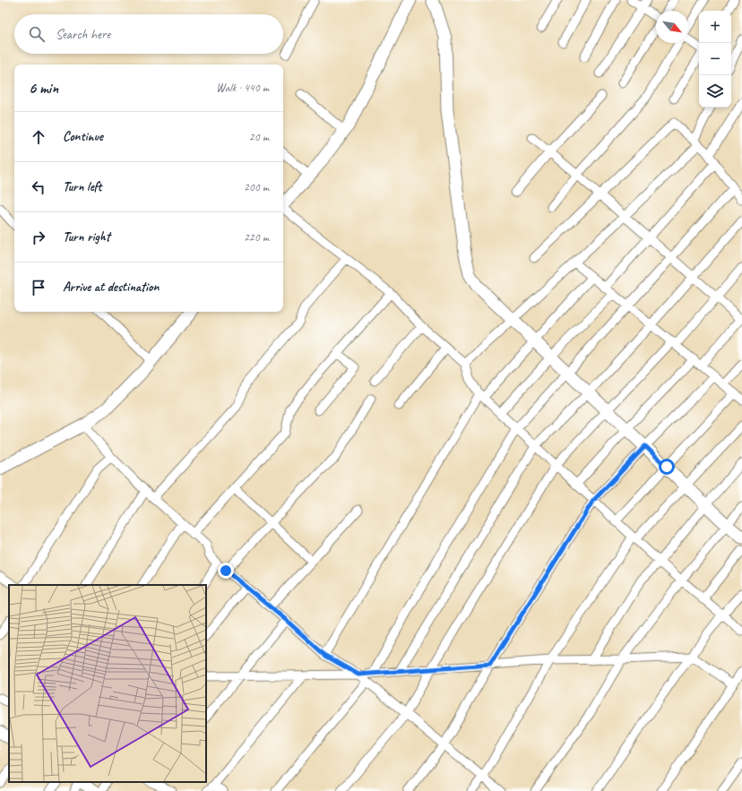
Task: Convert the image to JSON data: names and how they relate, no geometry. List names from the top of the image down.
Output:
{
  "north": "bottom right",
  "page": {
    "map_buttons": ["+", "−"],
    "search": "Search here",
    "heading": ["6 min", "Walk · 440 m"],
    "list": [
      ["Continue", "20 m"],
      ["Turn left", "200 m"],
      ["Turn right", "220 m"],
      "Arrive at destination"
    ]
  }
}
